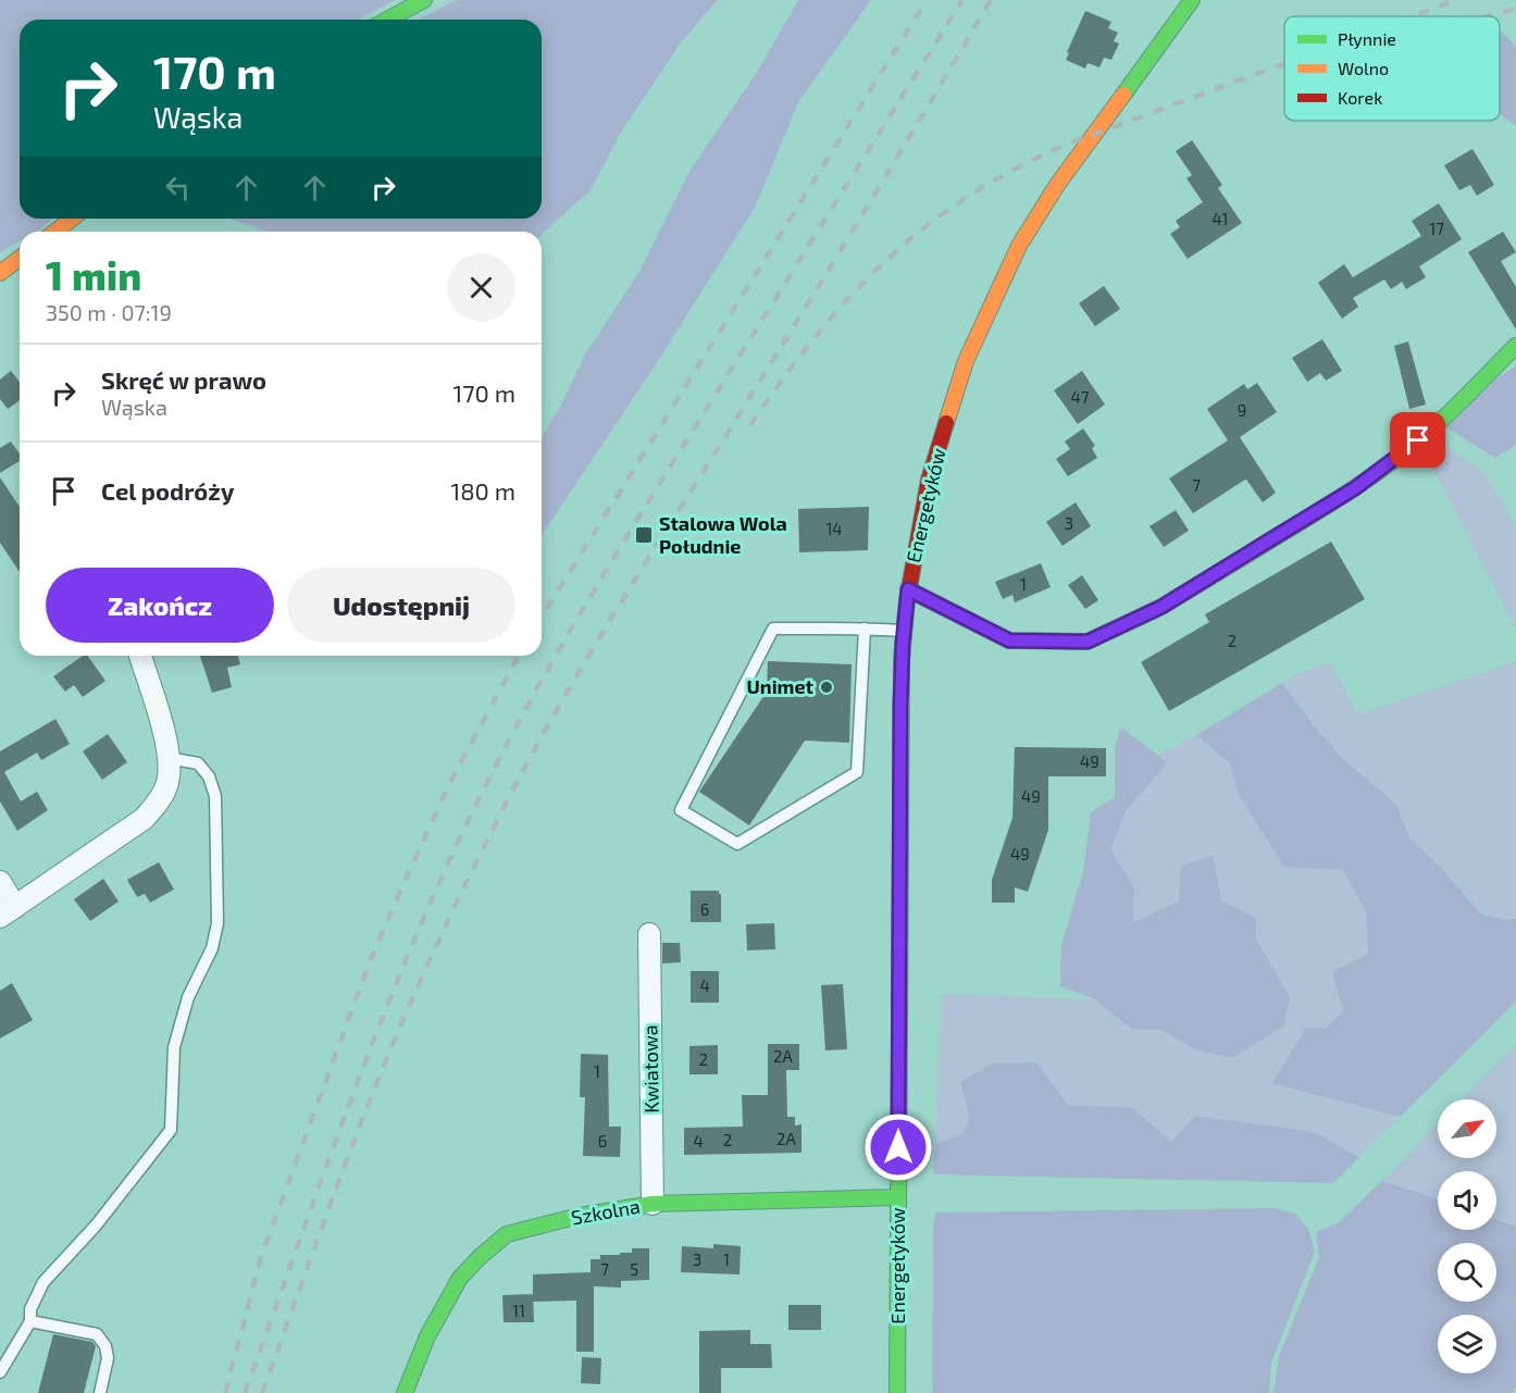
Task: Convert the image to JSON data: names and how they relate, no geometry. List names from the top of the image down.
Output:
{
  "streets": {
    "main road": ["Energetyków", "Szkolna"],
    "street": ["Kwiatowa"]
  },
  "crossings": [
    ["Energetyków", "Szkolna"],
    ["Kwiatowa", "Szkolna"]
  ],
  "places": {
    "transit": ["Stalowa Wola Południe"],
    "other": ["Unimet"]
  },
  "house_numbers": [
    "41",
    "17",
    "47",
    "9",
    "7",
    "3",
    "14",
    "1",
    "2",
    "49",
    "49",
    "49",
    "6",
    "4",
    "2A",
    "2",
    "1",
    "2A",
    "2",
    "6",
    "4",
    "3",
    "1",
    "7",
    "5",
    "11"
  ],
  "legend": ["Płynnie", "Wolno", "Korek"],
  "north": "top right",
  "page": {
    "turn": ["170 m", "Wąska"],
    "heading": ["1 min", "350 m · 07:19"],
    "list": [
      {
        "name": "Skręć w prawo",
        "note": "Wąska",
        "value": "170 m"
      },
      {
        "name": "Cel podróży",
        "value": "180 m"
      }
    ],
    "buttons": ["Zakończ", "Udostępnij"]
  }
}
